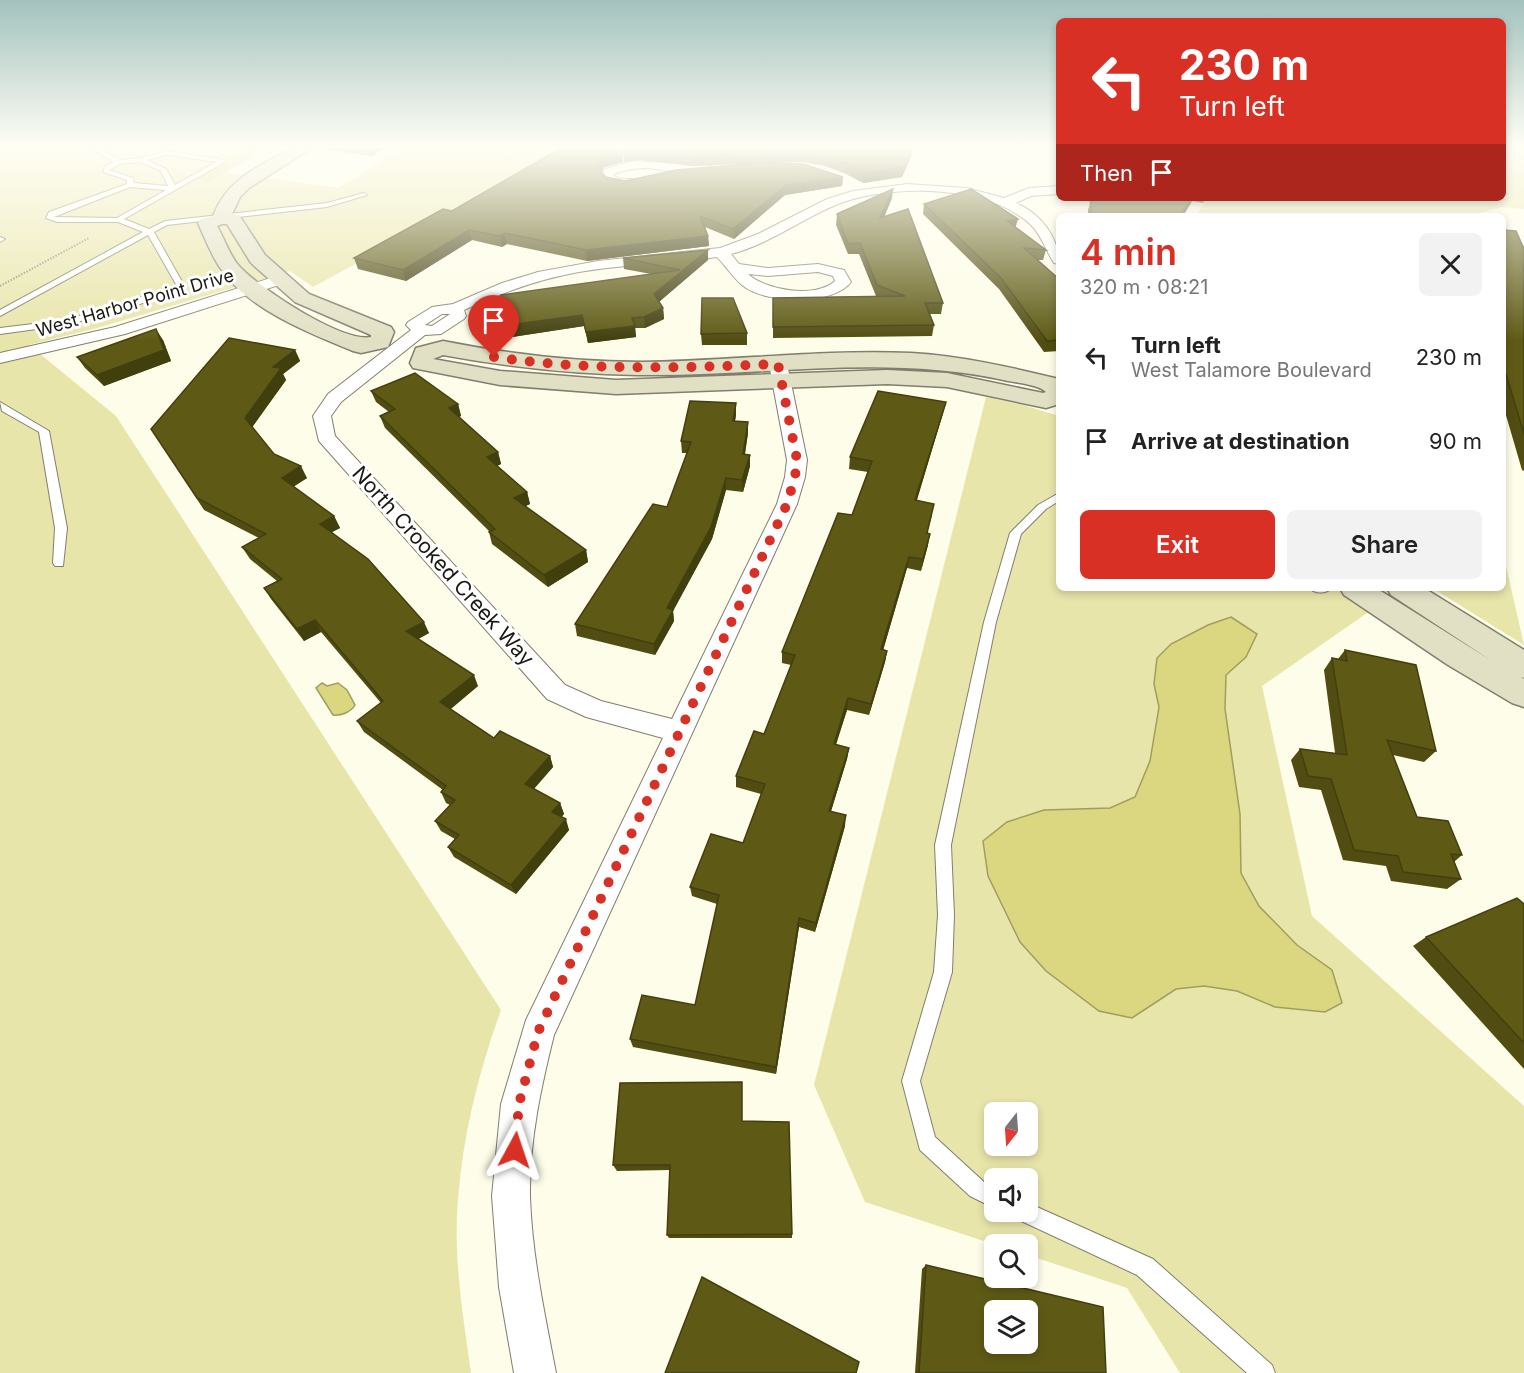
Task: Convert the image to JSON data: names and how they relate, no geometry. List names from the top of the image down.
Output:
{
  "streets": {
    "street": ["West Harbor Point Drive", "North Crooked Creek Way"]
  },
  "north": "bottom",
  "page": {
    "turn": ["230 m", "Turn left"],
    "then": "Then",
    "heading": ["4 min", "320 m · 08:21"],
    "list": [
      {
        "name": "Turn left",
        "note": "West Talamore Boulevard",
        "value": "230 m"
      },
      {
        "name": "Arrive at destination",
        "value": "90 m"
      }
    ],
    "buttons": ["Exit", "Share"]
  }
}
